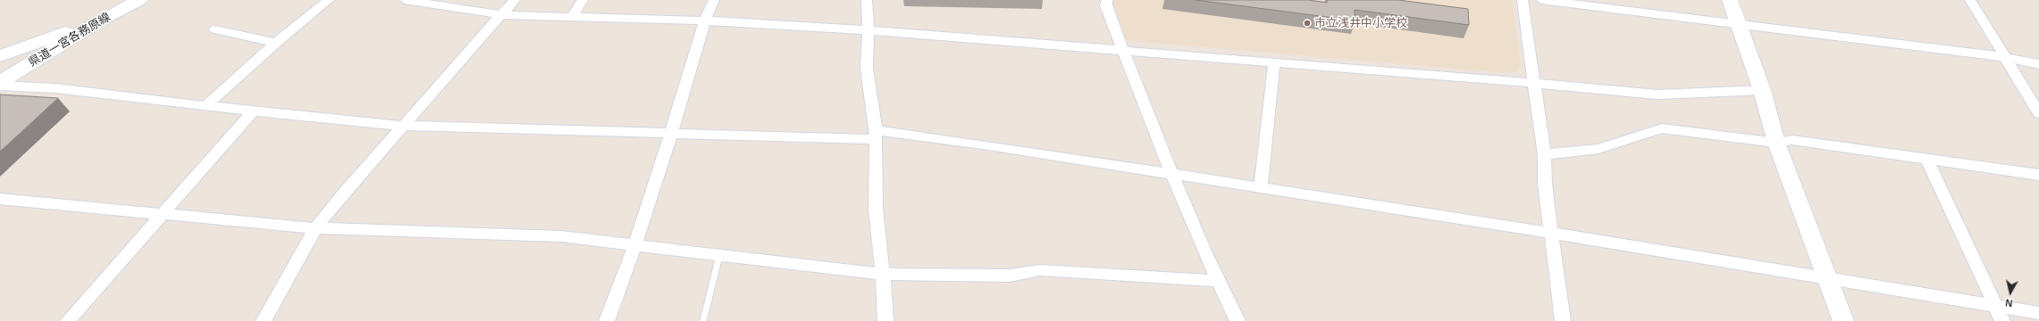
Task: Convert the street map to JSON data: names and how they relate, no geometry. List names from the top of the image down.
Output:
{
  "streets": {
    "street": ["県道一宮各務原線"]
  },
  "places": ["市立浅井中小学校"],
  "north": "bottom"
}
